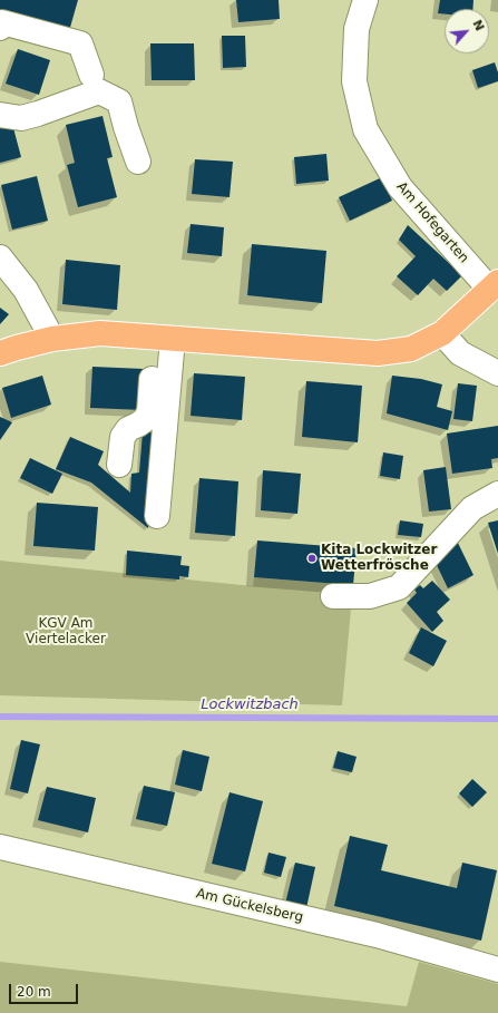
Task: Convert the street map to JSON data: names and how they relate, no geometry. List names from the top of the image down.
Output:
{
  "streets": {
    "street": ["Am Hofegarten", "Am Gückelsberg"]
  },
  "water": ["Lockwitzbach"],
  "parks": ["KGV Am Viertelacker"],
  "places": ["Kita Lockwitzer Wetterfrösche"],
  "scale_bar": "20 m",
  "north": "top right"
}
